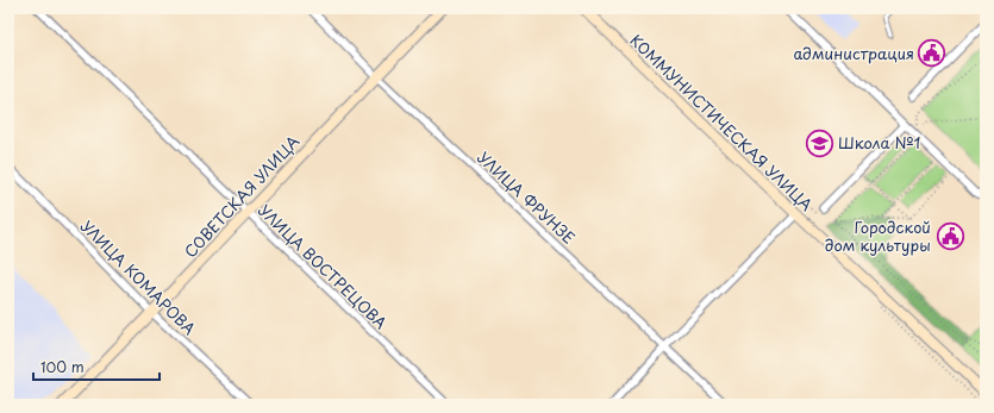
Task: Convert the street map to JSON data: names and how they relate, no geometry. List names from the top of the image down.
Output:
{
  "streets": {
    "street": [
      "КОММУНИСТИЧЕСКАЯ УЛИЦА",
      "СОВЕТСКАЯ УЛИЦА",
      "УЛИЦА ФРУНЗЕ",
      "УЛИЦА ВОСТРЕЦОВА",
      "УЛИЦА КОМАРОВА"
    ]
  },
  "crossings": [
    ["СОВЕТСКАЯ УЛИЦА", "УЛИЦА ФРУНЗЕ"],
    ["СОВЕТСКАЯ УЛИЦА", "УЛИЦА ВОСТРЕЦОВА"],
    ["СОВЕТСКАЯ УЛИЦА", "УЛИЦА КОМАРОВА"]
  ],
  "places": {
    "public building": ["администрация", "Городской дом культуры"],
    "school or university": ["Школа №1"]
  },
  "scale_bar": "100 m"
}
